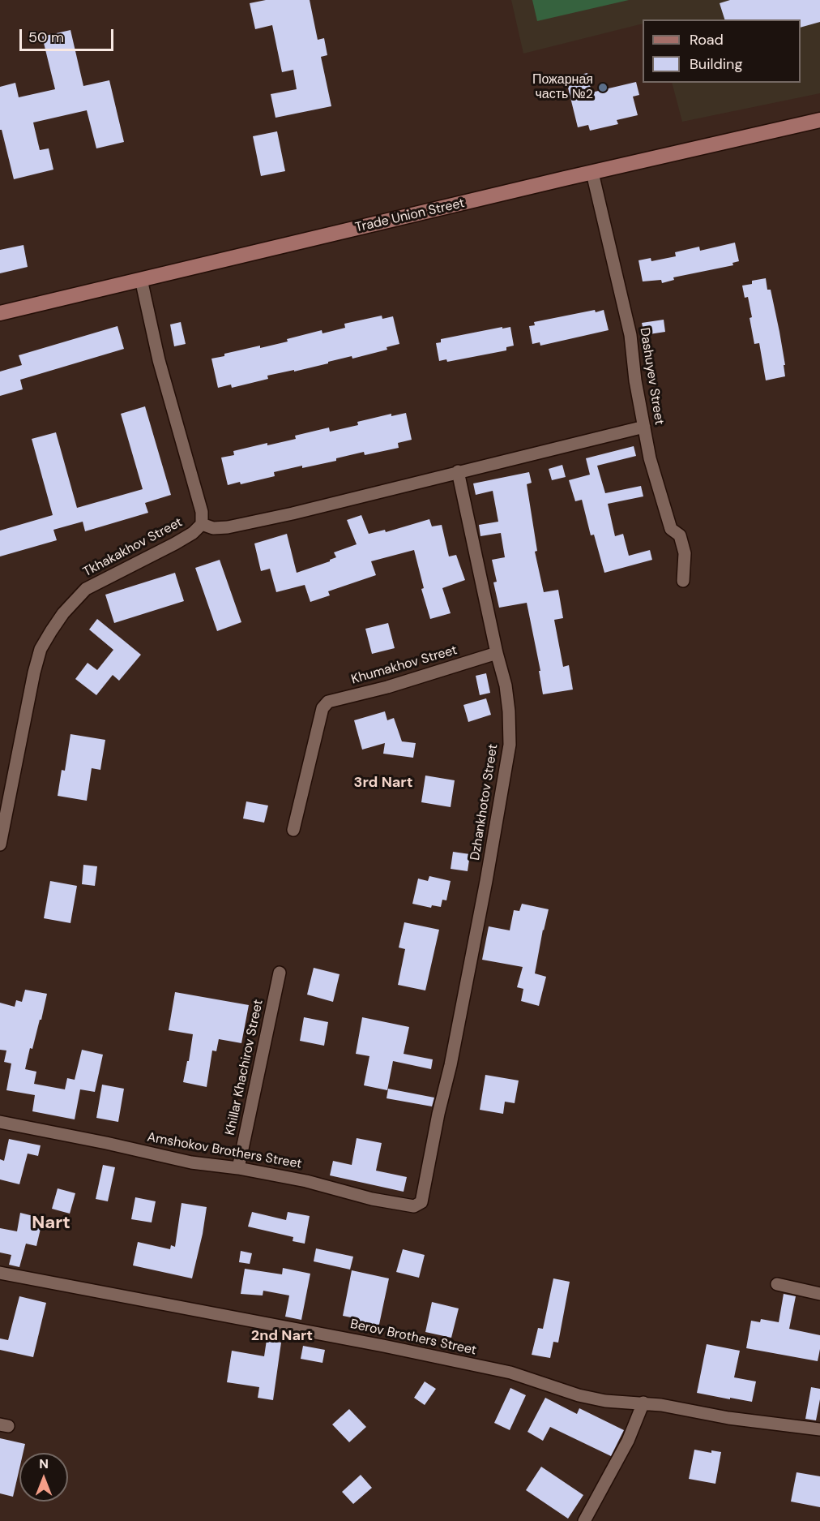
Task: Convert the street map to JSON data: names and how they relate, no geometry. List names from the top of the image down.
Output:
{
  "streets": {
    "street": [
      "Trade Union Street",
      "Dashuyev Street",
      "Tkhakakhov Street",
      "Khumakhov Street",
      "Dzhankhotov Street",
      "Khillar Khachirov Street",
      "Amshokov Brothers Street",
      "Berov Brothers Street"
    ]
  },
  "crossings": [
    ["Trade Union Street", "Dashuyev Street"],
    ["Tkhakakhov Street", "Dzhankhotov Street"],
    ["Khumakhov Street", "Dzhankhotov Street"],
    ["Dzhankhotov Street", "Amshokov Brothers Street"],
    ["Khillar Khachirov Street", "Amshokov Brothers Street"]
  ],
  "districts": ["3rd Nart", "Nart", "2nd Nart"],
  "places": ["Пожарная часть №2"],
  "legend": ["Road", "Building"],
  "scale_bar": "50 m",
  "north": "top"
}
